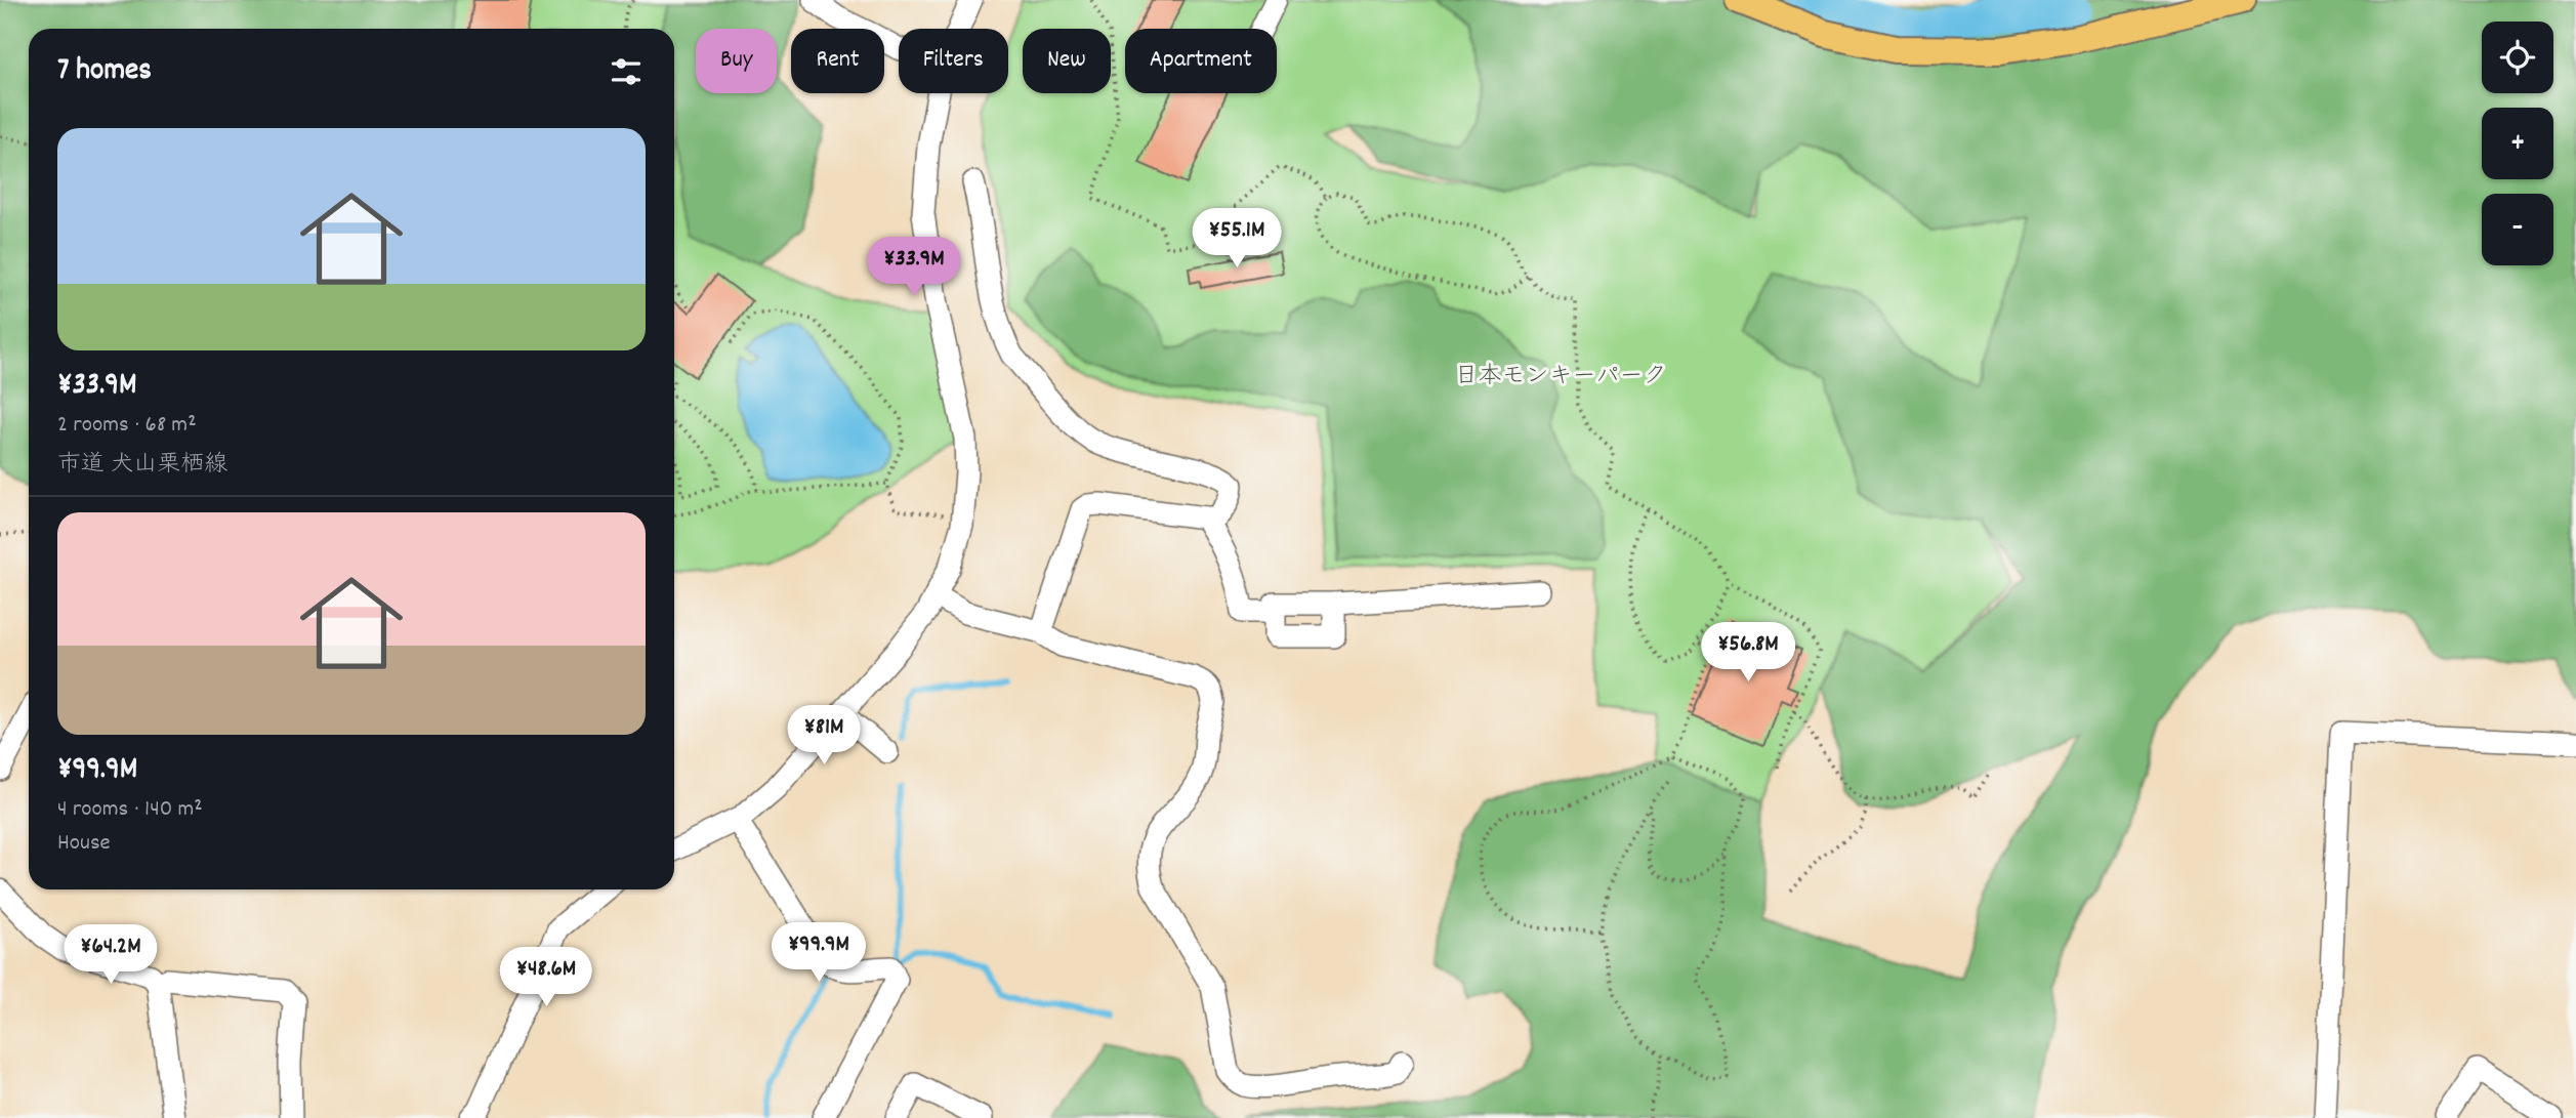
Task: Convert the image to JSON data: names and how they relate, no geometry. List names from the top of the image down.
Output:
{
  "parks": ["日本モンキーパーク"],
  "page": {
    "map_buttons": ["+", "−"],
    "chip": [
      "Buy",
      "Rent",
      "Filters",
      "New",
      "Apartment"
    ],
    "heading": "7 homes",
    "list": [
      {
        "name": "¥33.9M",
        "note": "2 rooms · 68 m² · 市道 犬山栗栖線"
      },
      {
        "name": "¥99.9M",
        "note": "4 rooms · 140 m² · House"
      }
    ],
    "price": [
      "¥55.1M",
      "¥33.9M",
      "¥56.8M",
      "¥81M",
      "¥99.9M",
      "¥64.2M",
      "¥48.6M"
    ]
  }
}
